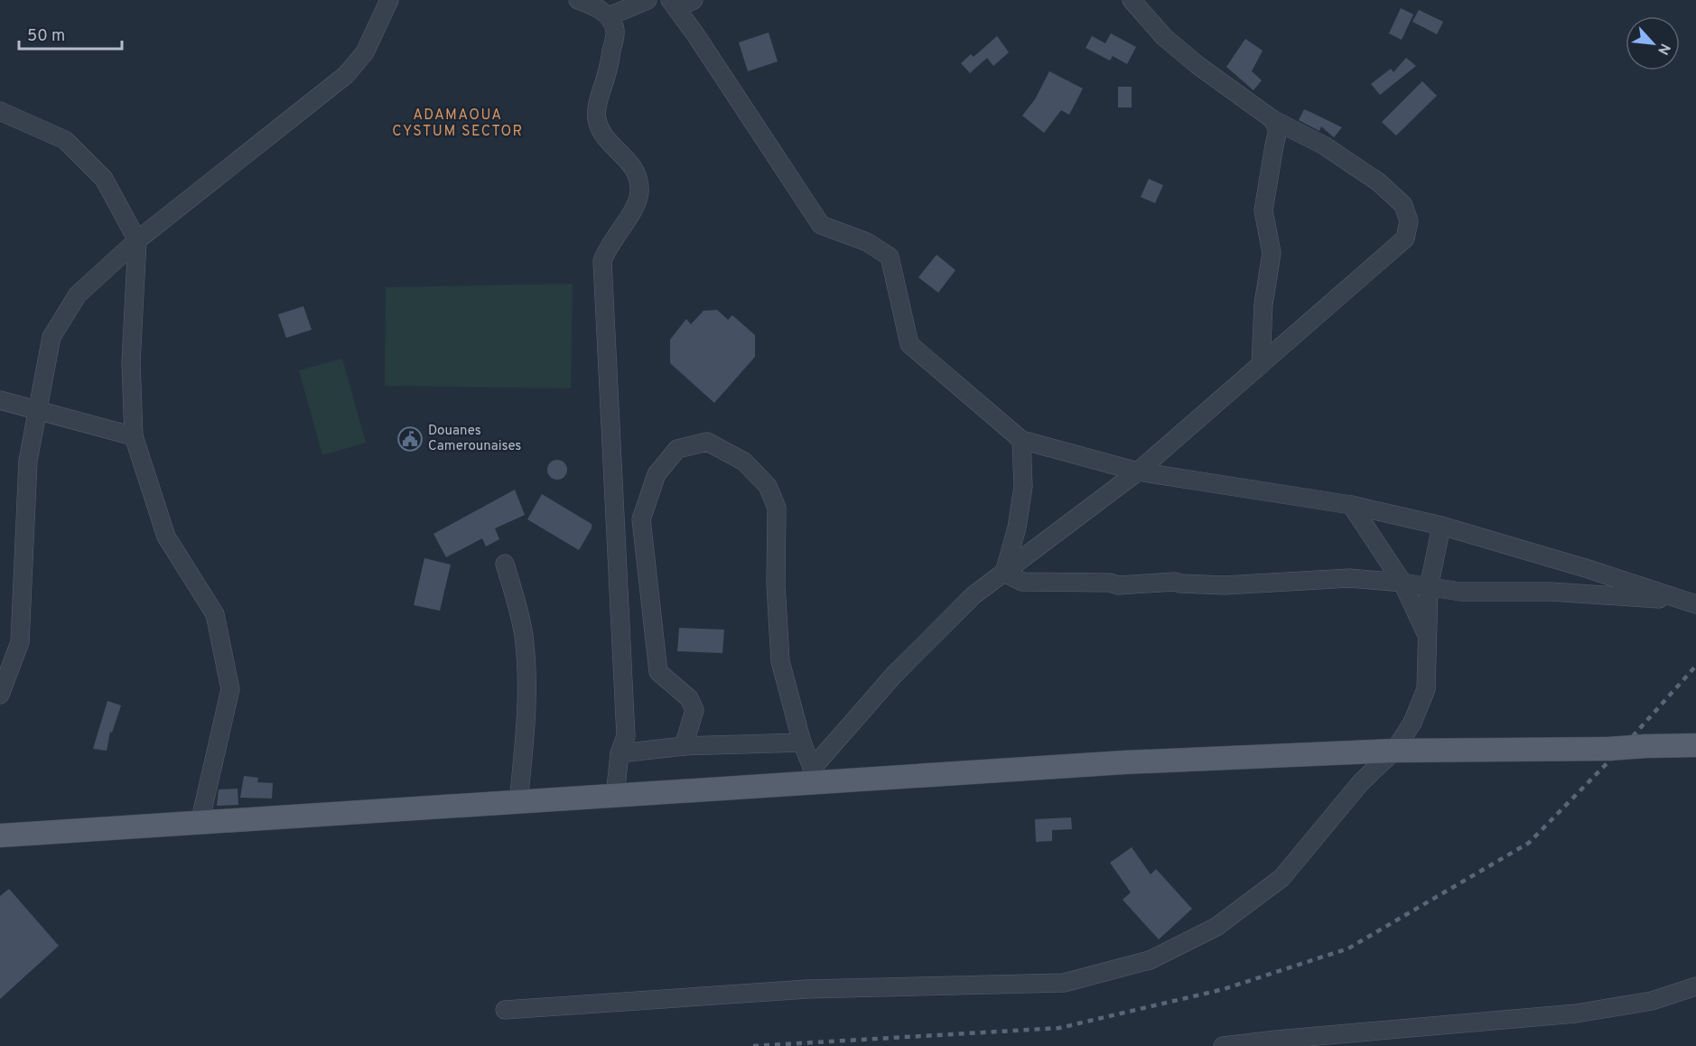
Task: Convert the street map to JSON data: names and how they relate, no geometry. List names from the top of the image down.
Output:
{
  "districts": ["ADAMAOUA CYSTUM SECTOR"],
  "places": {
    "public building": ["Douanes Camerounaises"]
  },
  "scale_bar": "50 m",
  "north": "bottom right"
}
